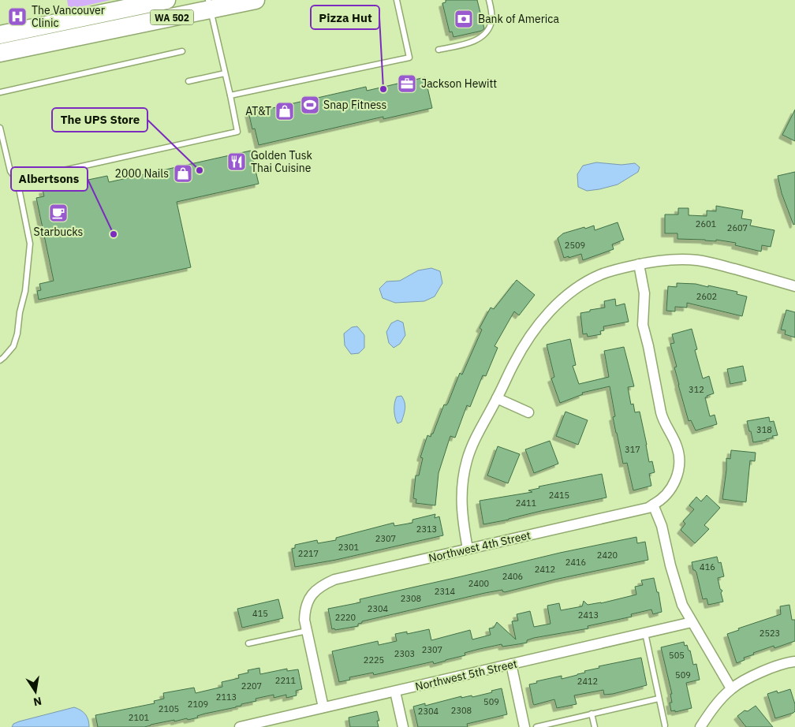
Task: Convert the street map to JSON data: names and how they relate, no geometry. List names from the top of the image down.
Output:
{
  "streets": {
    "highway": ["WA 502"],
    "street": ["Northwest 4th Street", "Northwest 5th Street"]
  },
  "places": {
    "hospital": ["The Vancouver Clinic"],
    "bank": ["Bank of America"],
    "office": ["Jackson Hewitt"],
    "other": ["Pizza Hut", "The UPS Store", "Albertsons"],
    "sports": ["Snap Fitness"],
    "shop": ["AT&T", "2000 Nails"],
    "restaurant": ["Golden Tusk Thai Cuisine"],
    "cafe": ["Starbucks"]
  },
  "house_numbers": [
    "2601",
    "2607",
    "2509",
    "2602",
    "312",
    "318",
    "317",
    "2415",
    "2411",
    "2313",
    "2307",
    "2301",
    "2217",
    "2420",
    "2416",
    "416",
    "2412",
    "2406",
    "2400",
    "2314",
    "2308",
    "2304",
    "415",
    "2413",
    "2220",
    "2523",
    "2307",
    "2303",
    "505",
    "2225",
    "509",
    "2211",
    "2412",
    "2207",
    "2113",
    "509",
    "2109",
    "2105",
    "2308",
    "2304",
    "2101"
  ],
  "north": "bottom"
}
